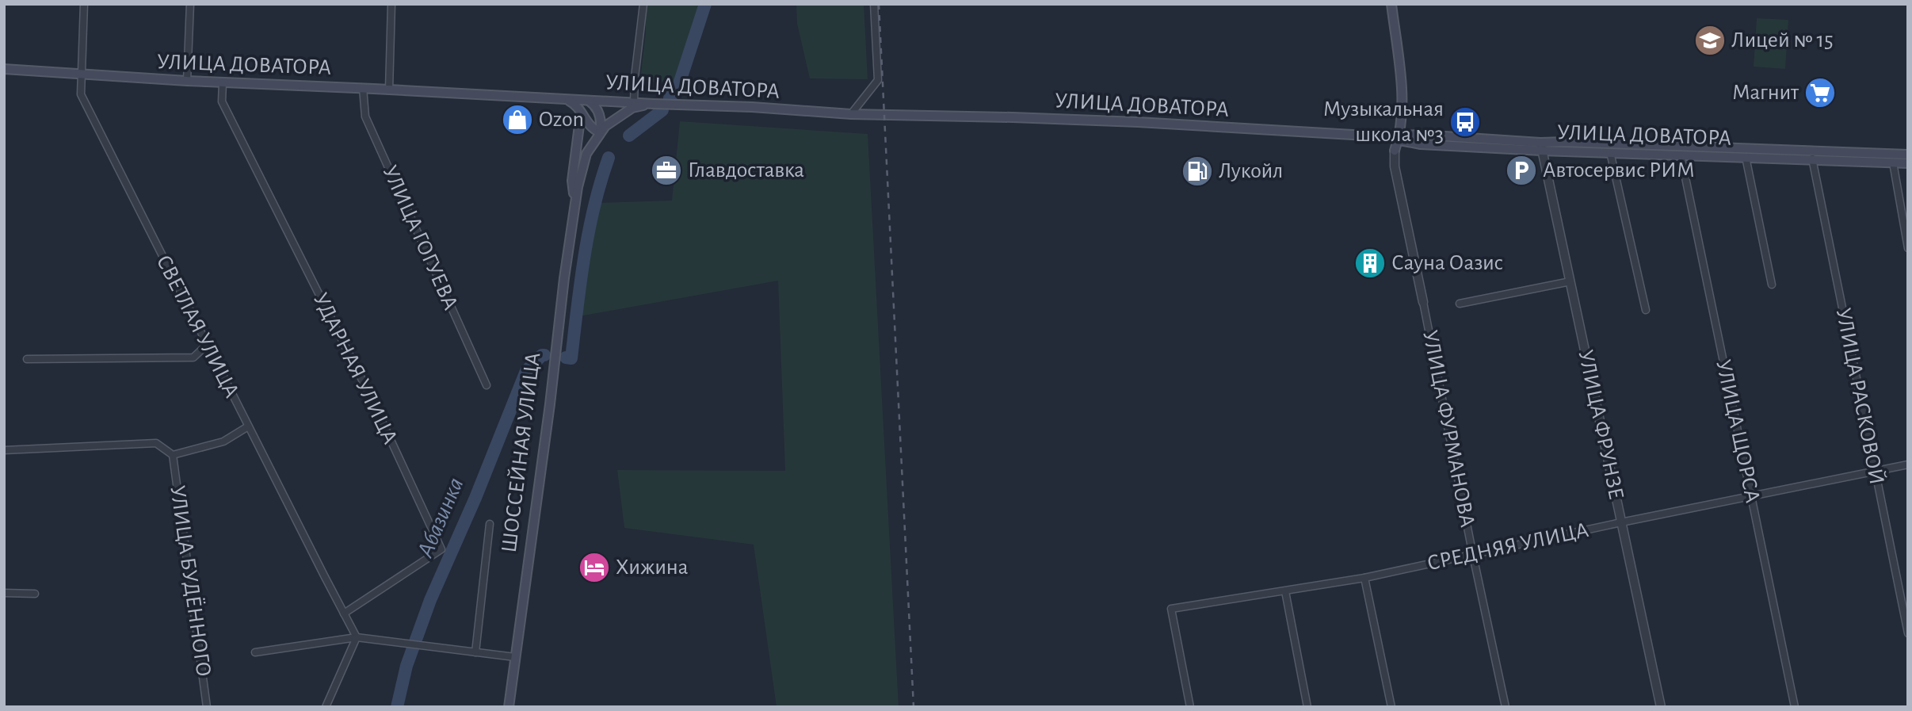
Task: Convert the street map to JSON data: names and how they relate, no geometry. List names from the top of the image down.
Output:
{
  "streets": {
    "main road": ["УЛИЦА ДОВАТОРА", "ШОССЕЙНАЯ УЛИЦА"],
    "street": [
      "УЛИЦА ГОГУЕВА",
      "СВЕТЛАЯ УЛИЦА",
      "УДАРНАЯ УЛИЦА",
      "УЛИЦА РАСКОВОЙ",
      "УЛИЦА ФРУНЗЕ",
      "УЛИЦА ФУРМАНОВА",
      "УЛИЦА ЩОРСА",
      "СРЕДНЯЯ УЛИЦА",
      "УЛИЦА БУДЁННОГО"
    ]
  },
  "crossings": [
    ["УЛИЦА ДОВАТОРА", "УЛИЦА ГОГУЕВА"],
    ["УЛИЦА ДОВАТОРА", "СВЕТЛАЯ УЛИЦА"],
    ["УЛИЦА ДОВАТОРА", "УДАРНАЯ УЛИЦА"],
    ["УЛИЦА ДОВАТОРА", "УЛИЦА РАСКОВОЙ"],
    ["УЛИЦА ДОВАТОРА", "УЛИЦА ФРУНЗЕ"],
    ["УЛИЦА ДОВАТОРА", "УЛИЦА ЩОРСА"],
    ["СВЕТЛАЯ УЛИЦА", "УДАРНАЯ УЛИЦА"],
    ["УЛИЦА РАСКОВОЙ", "СРЕДНЯЯ УЛИЦА"],
    ["УЛИЦА ФРУНЗЕ", "СРЕДНЯЯ УЛИЦА"],
    ["УЛИЦА ФУРМАНОВА", "СРЕДНЯЯ УЛИЦА"],
    ["УЛИЦА ЩОРСА", "СРЕДНЯЯ УЛИЦА"]
  ],
  "water": ["Абазинка"],
  "places": {
    "school or university": ["Лицей № 15"],
    "supermarket": ["Магнит"],
    "shop": ["Ozon"],
    "bus stop": ["Музыкальная школа №3"],
    "office": ["Главдоставка"],
    "parking": ["Автосервис РИМ"],
    "fuel station": ["Лукойл"],
    "building": ["Сауна Оазис"],
    "hotel": ["Хижина"]
  }
}
